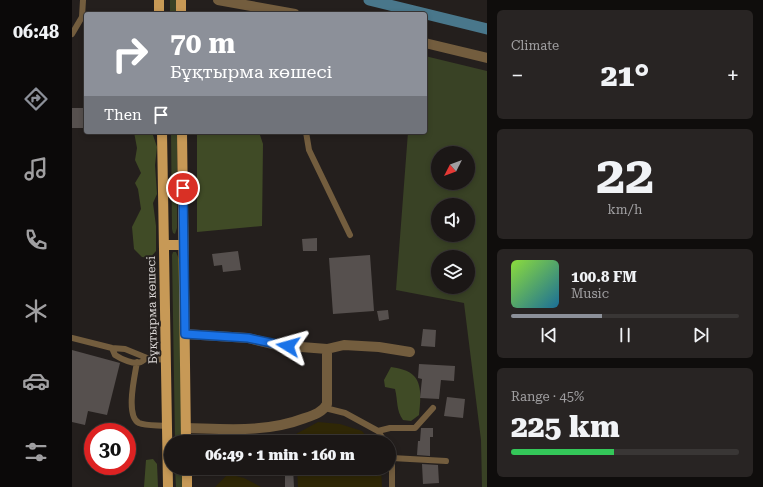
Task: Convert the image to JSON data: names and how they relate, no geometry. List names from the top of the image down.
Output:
{
  "streets": {
    "main road": ["Бұқтырма көшесі"]
  },
  "north": "bottom left",
  "page": {
    "tabs": "06:48",
    "tile": [
      "Climate",
      ["22", "km/h"],
      ["Range · 45%", "225 km"]
    ],
    "turn": ["70 m", "Бұқтырма көшесі"],
    "heat": ["−", "21°", "+"],
    "then": "Then",
    "song": ["100.8 FM", "Music"],
    "limit": "30",
    "trip": "06:49 · 1 min · 160 m"
  }
}
